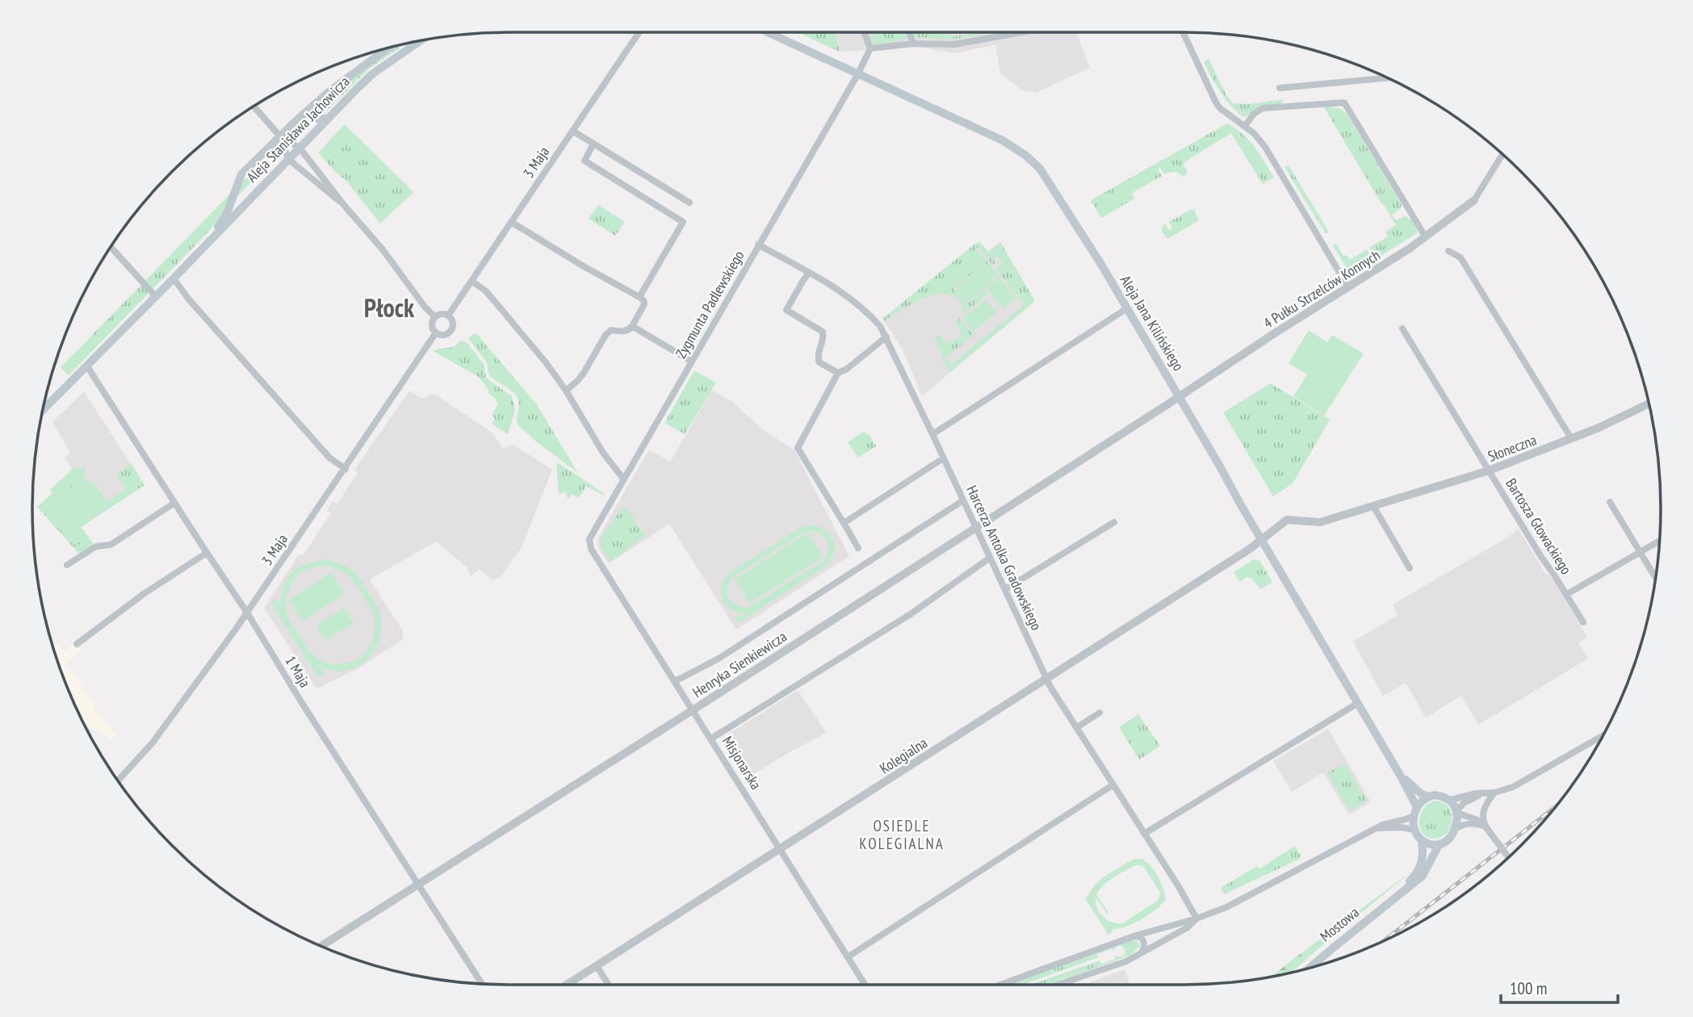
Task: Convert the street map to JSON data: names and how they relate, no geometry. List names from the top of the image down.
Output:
{
  "streets": {
    "main road": ["Aleja Stanisława Jachowicza", "Aleja Jana Kilińskiego", "Mostowa"],
    "street": [
      "3 Maja",
      "4 Pułku Strzelców Konnych",
      "Zygmunta Padlewskiego",
      "Słoneczna",
      "Bartosza Głowackiego",
      "Harcerza Antolka Gradowskiego",
      "Henryka Sienkiewicza",
      "1 Maja",
      "Kolegialna",
      "Misjonarska"
    ]
  },
  "crossings": [
    ["Aleja Stanisława Jachowicza", "1 Maja"],
    ["3 Maja", "1 Maja"],
    ["4 Pułku Strzelców Konnych", "Aleja Jana Kilińskiego"],
    ["4 Pułku Strzelców Konnych", "Henryka Sienkiewicza"],
    ["Zygmunta Padlewskiego", "Aleja Jana Kilińskiego"],
    ["Zygmunta Padlewskiego", "Harcerza Antolka Gradowskiego"],
    ["Zygmunta Padlewskiego", "Misjonarska"],
    ["Aleja Jana Kilińskiego", "Henryka Sienkiewicza"],
    ["Aleja Jana Kilińskiego", "Kolegialna"],
    ["Aleja Jana Kilińskiego", "Mostowa"],
    ["Słoneczna", "Bartosza Głowackiego"],
    ["Słoneczna", "Kolegialna"],
    ["Harcerza Antolka Gradowskiego", "Henryka Sienkiewicza"],
    ["Harcerza Antolka Gradowskiego", "Kolegialna"],
    ["Henryka Sienkiewicza", "1 Maja"],
    ["Henryka Sienkiewicza", "Misjonarska"],
    ["Kolegialna", "Misjonarska"]
  ],
  "districts": ["Płock", "OSIEDLE KOLEGIALNA"],
  "scale_bar": "100 m"
}
